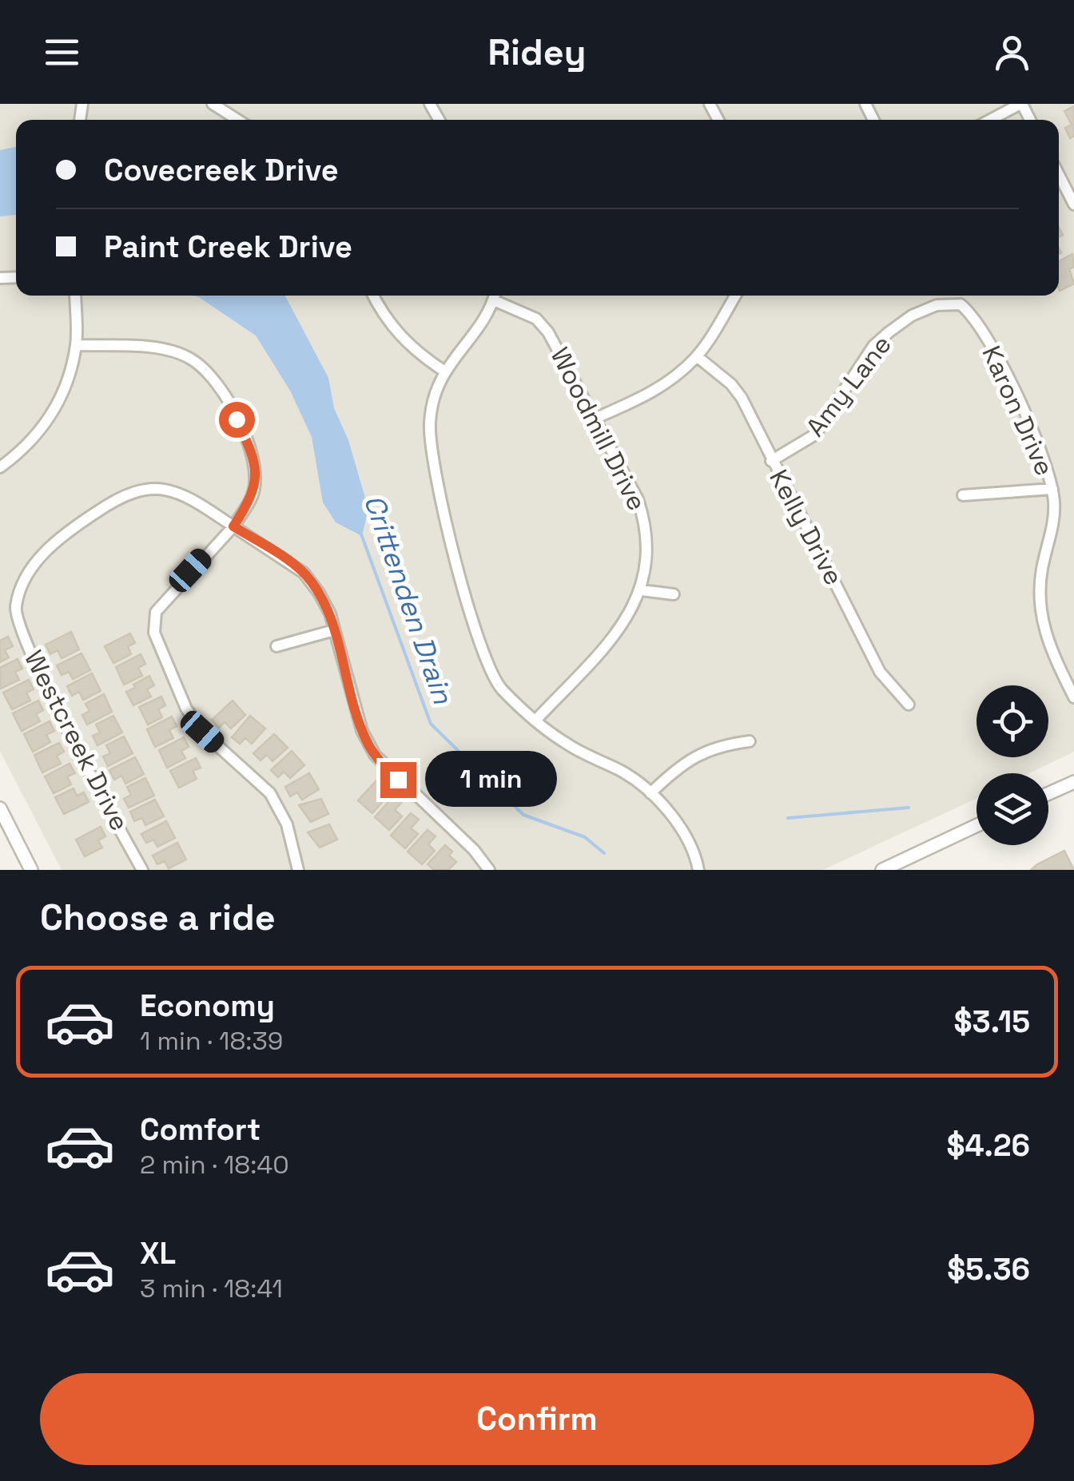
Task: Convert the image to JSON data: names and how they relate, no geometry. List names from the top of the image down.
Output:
{
  "streets": {
    "street": [
      "Amy Lane",
      "Karon Drive",
      "Woodmill Drive",
      "Kelly Drive",
      "Westcreek Drive"
    ]
  },
  "crossings": [
    ["Amy Lane", "Karon Drive"],
    ["Amy Lane", "Kelly Drive"]
  ],
  "water": ["Crittenden Drain"],
  "page": {
    "header": "Ridey",
    "banner": ["Covecreek Drive", "Paint Creek Drive"],
    "bubble": "1 min",
    "heading": "Choose a ride",
    "list": [
      {
        "name": "Economy",
        "note": "1 min · 18:39",
        "value": "$3.15"
      },
      {
        "name": "Comfort",
        "note": "2 min · 18:40",
        "value": "$4.26"
      },
      {
        "name": "XL",
        "note": "3 min · 18:41",
        "value": "$5.36"
      }
    ],
    "buttons": "Confirm"
  }
}
